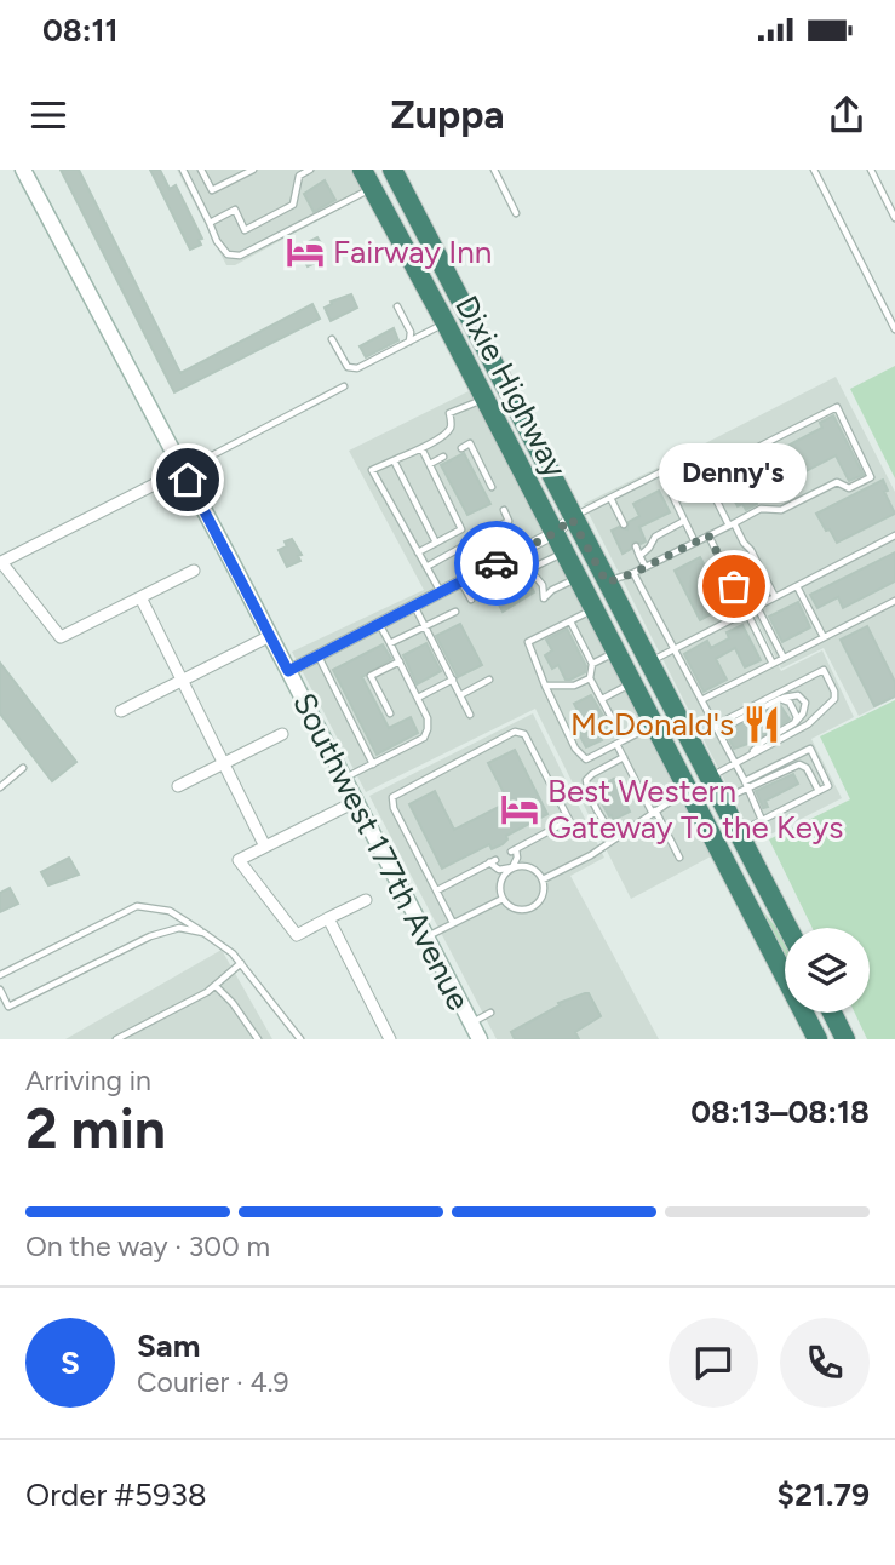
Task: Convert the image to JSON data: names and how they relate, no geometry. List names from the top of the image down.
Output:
{
  "streets": {
    "highway": ["Dixie Highway"],
    "main road": ["Southwest 177th Avenue"]
  },
  "places": {
    "hotel": ["Fairway Inn", "Best Western Gateway To the Keys"],
    "other": ["Denny's"],
    "restaurant": ["McDonald's"]
  },
  "page": {
    "status": "08:11",
    "header": "Zuppa",
    "bubble": "Denny's",
    "heading": ["2 min", "Arriving in", "08:13–08:18"],
    "panel": [
      "Sam",
      "Courier · 4.9",
      "Order #5938",
      "$21.79"
    ],
    "bar": "On the way · 300 m",
    "round": "S"
  }
}
